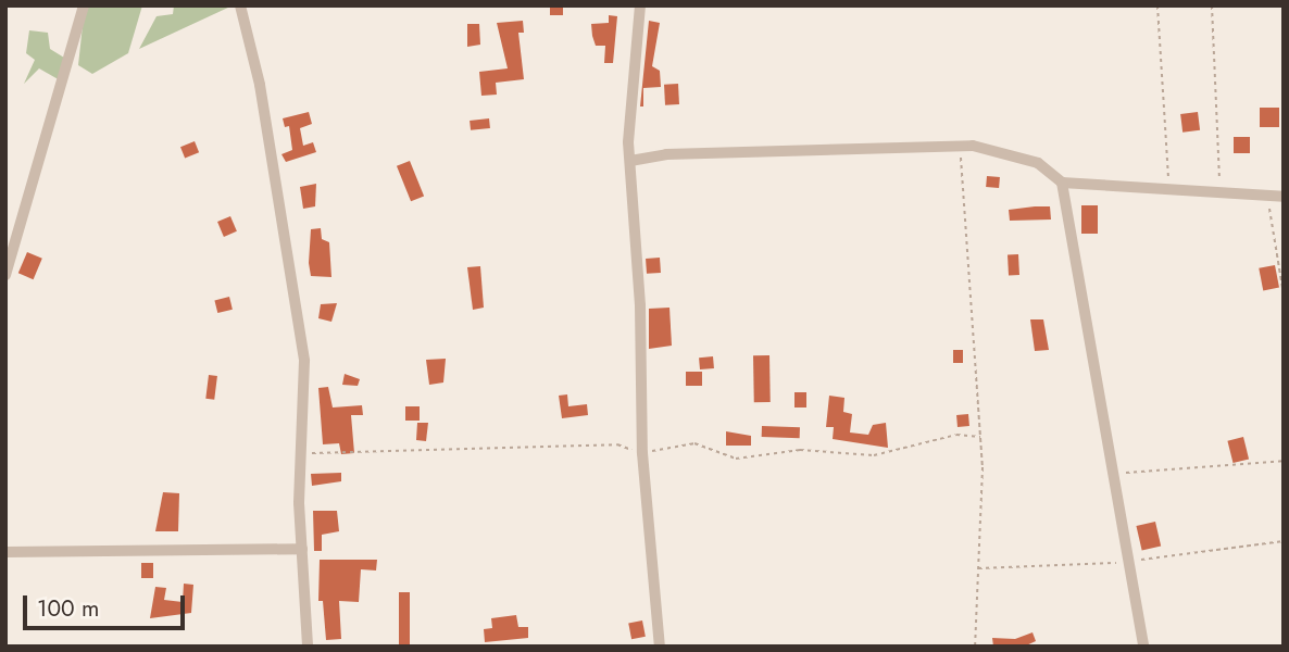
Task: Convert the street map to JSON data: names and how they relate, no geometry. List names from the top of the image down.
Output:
{
  "scale_bar": "100 m"
}
